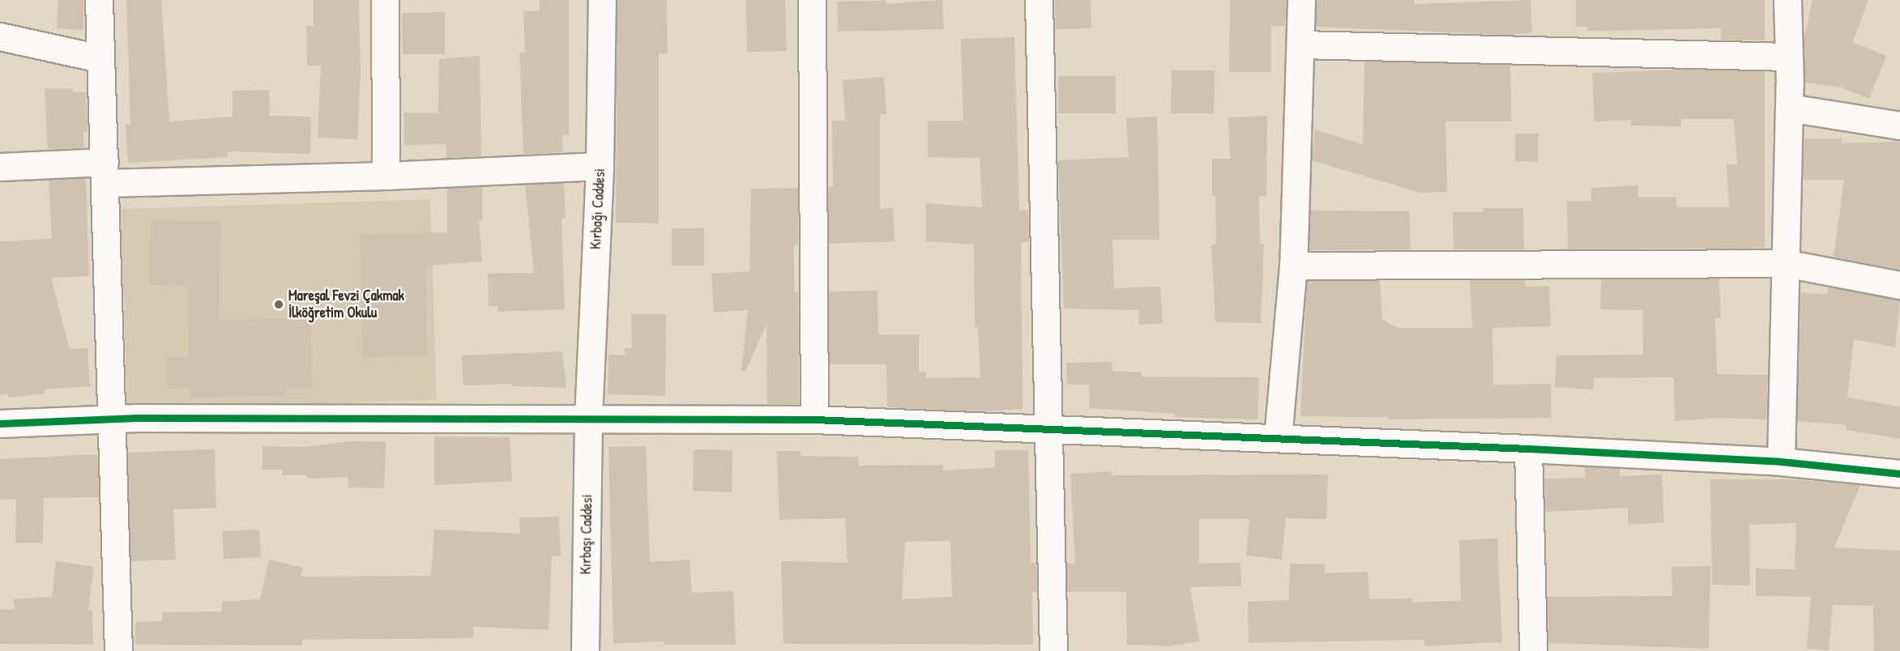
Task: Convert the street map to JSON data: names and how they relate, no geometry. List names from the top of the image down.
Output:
{
  "streets": {
    "street": ["Kırbağı Caddesi", "Kırbaşı Caddesi"]
  },
  "crossings": [
    ["Kırbağı Caddesi", "Kırbaşı Caddesi"]
  ],
  "places": ["Mareşal Fevzi Çakmak İlköğretim Okulu"]
}
